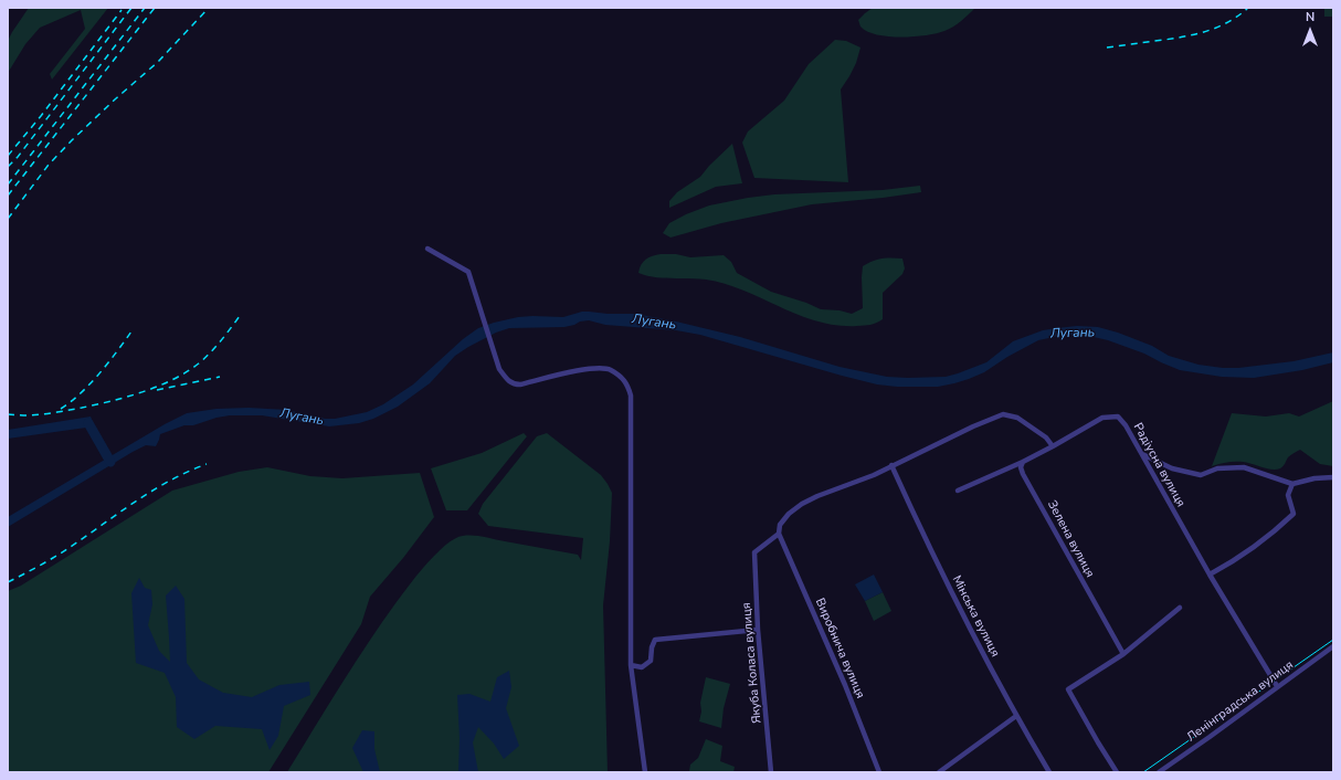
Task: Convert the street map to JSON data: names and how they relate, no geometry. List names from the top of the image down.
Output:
{
  "streets": {
    "street": [
      "Радіусна вулиця",
      "Зелена вулиця",
      "Мінська вулиця",
      "Виробнича вулиця",
      "Якуба Коласа вулиця",
      "Ленінградська вулиця"
    ]
  },
  "crossings": [
    ["Радіусна вулиця", "Ленінградська вулиця"],
    ["Виробнича вулиця", "Якуба Коласа вулиця"]
  ],
  "water": ["Лугань"],
  "north": "top"
}
